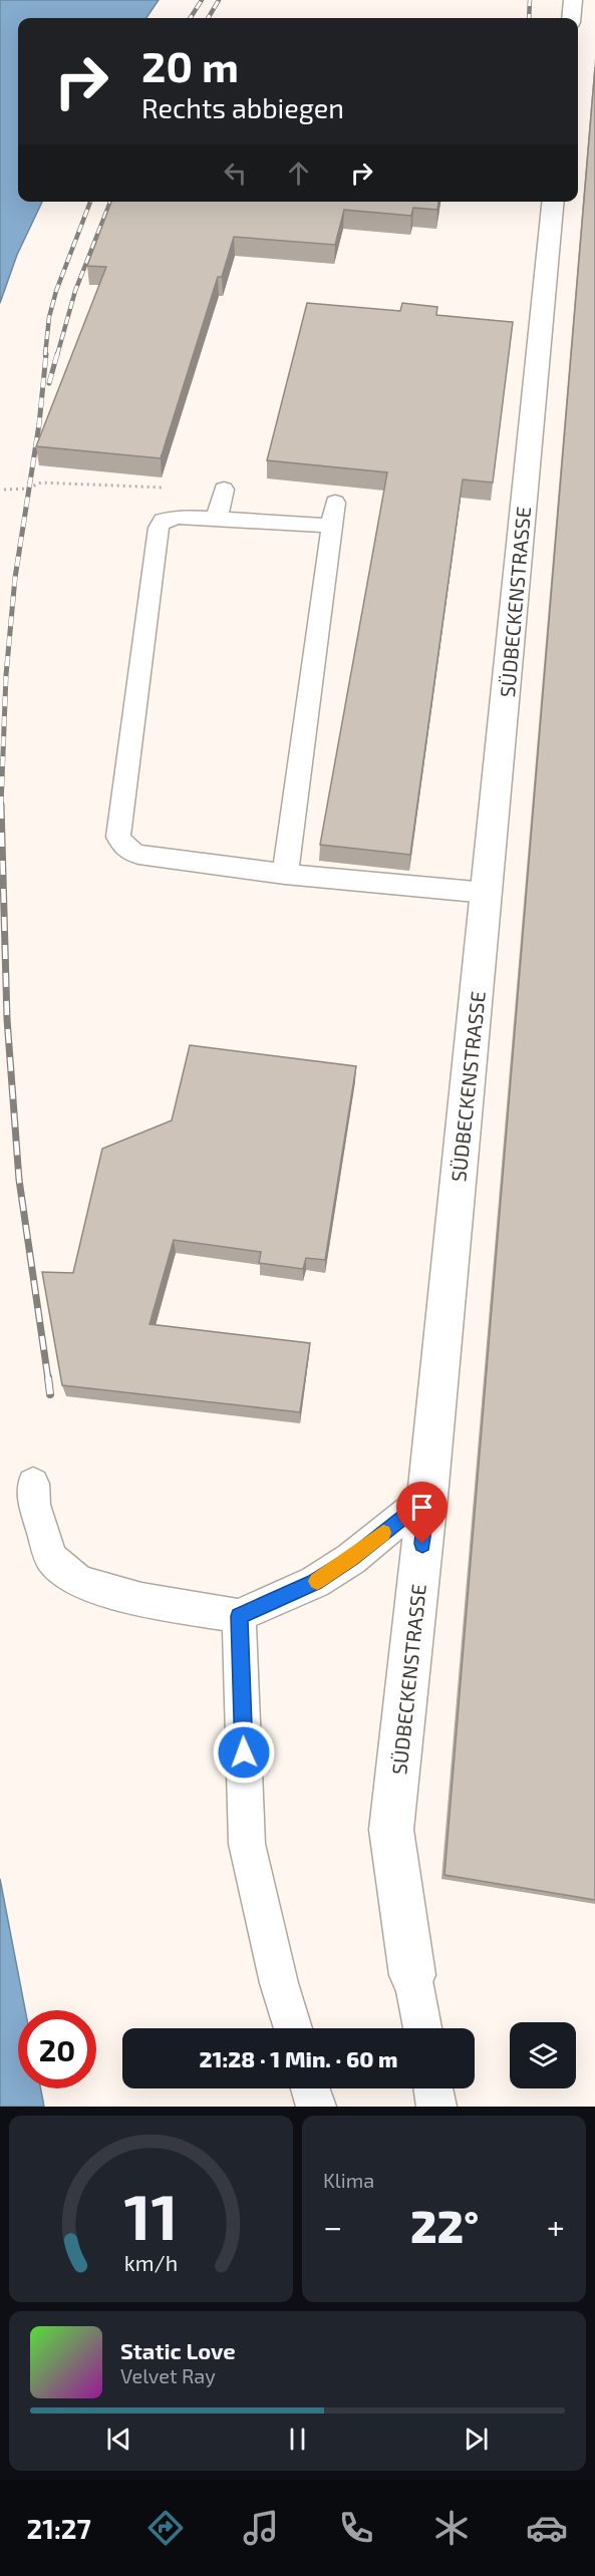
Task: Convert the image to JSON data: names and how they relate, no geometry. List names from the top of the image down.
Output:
{
  "streets": {
    "street": ["SÜDBECKENSTRASSE"]
  },
  "page": {
    "turn": ["20 m", "Rechts abbiegen"],
    "limit": "20",
    "trip": "21:28 · 1 Min. · 60 m",
    "tile": "Klima",
    "heat": ["−", "22°", "+"],
    "song": ["Static Love", "Velvet Ray"],
    "tabs": "21:27",
    "gauge": ["11", "km/h"]
  }
}
